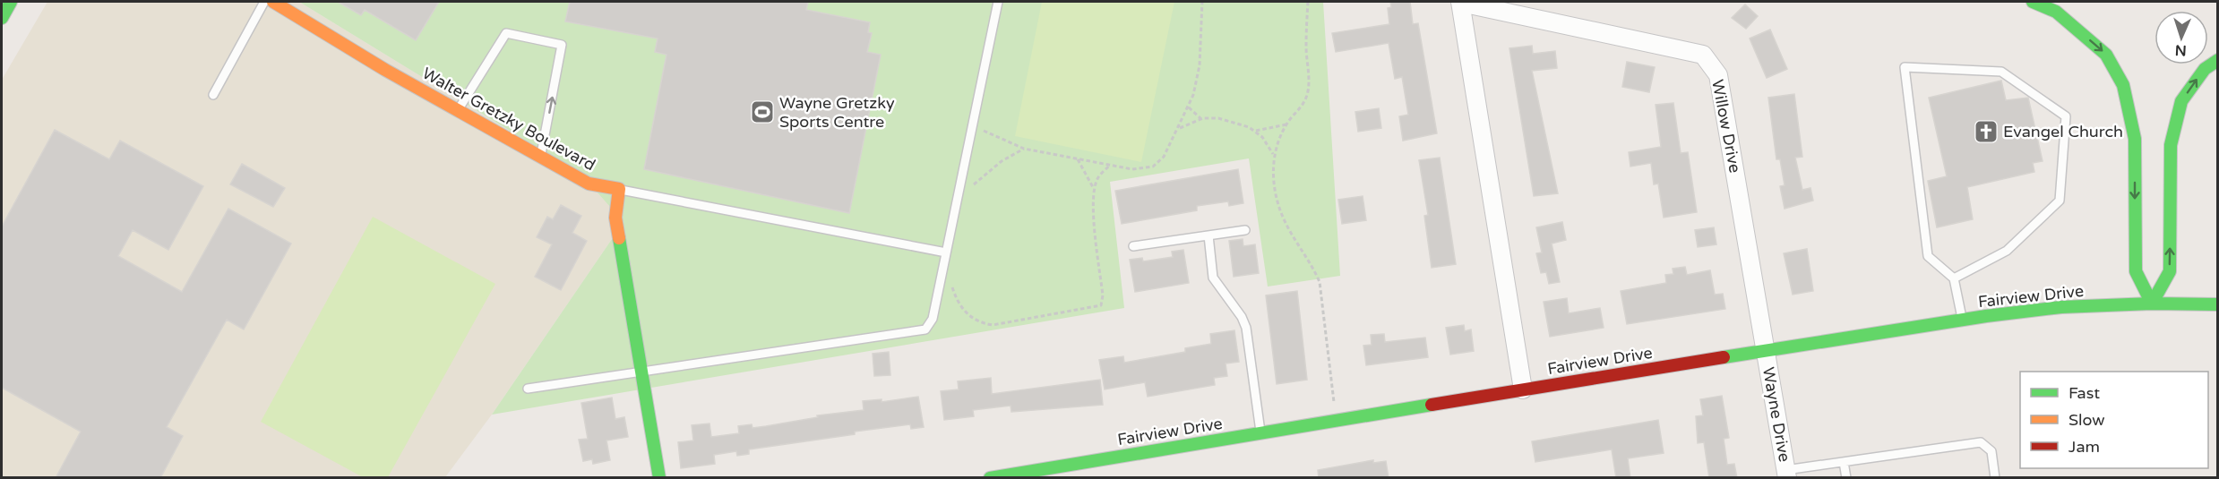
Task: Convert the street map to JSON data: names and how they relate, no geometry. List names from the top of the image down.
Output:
{
  "streets": {
    "main road": ["Walter Gretzky Boulevard", "Fairview Drive"],
    "street": ["Willow Drive", "Wayne Drive"]
  },
  "crossings": [
    ["Willow Drive", "Fairview Drive"],
    ["Willow Drive", "Wayne Drive"],
    ["Fairview Drive", "Wayne Drive"]
  ],
  "places": {
    "sports": ["Wayne Gretzky Sports Centre"],
    "church": ["Evangel Church"]
  },
  "legend": ["Fast", "Slow", "Jam"],
  "north": "bottom"
}
